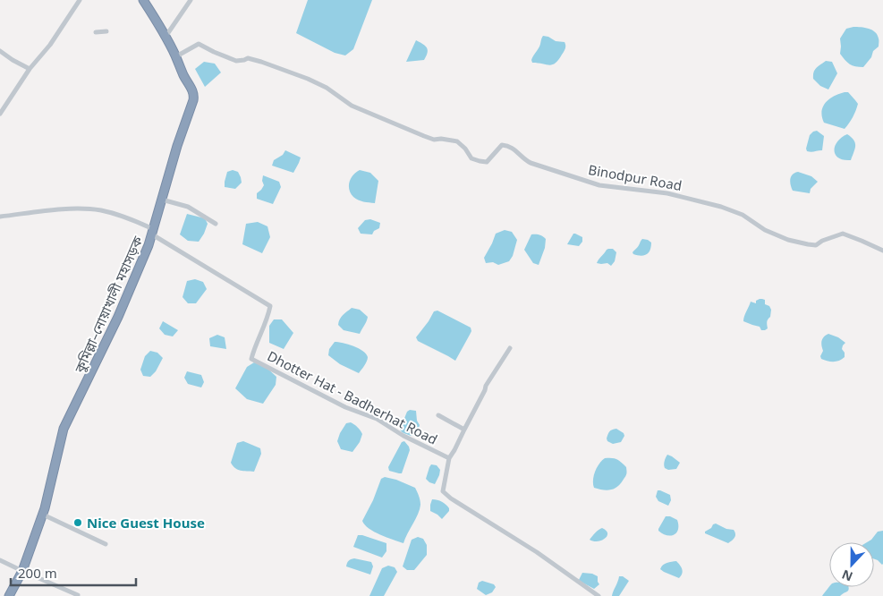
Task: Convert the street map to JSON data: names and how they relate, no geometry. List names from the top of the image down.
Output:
{
  "streets": {
    "highway": ["কুমিল্লা–নোয়াখালী মহাসড়ক"],
    "street": ["Binodpur Road", "Dhotter Hat - Badherhat Road"]
  },
  "crossings": [
    ["Binodpur Road", "কুমিল্লা–নোয়াখালী মহাসড়ক"],
    ["কুমিল্লা–নোয়াখালী মহাসড়ক", "Dhotter Hat - Badherhat Road"]
  ],
  "places": ["Nice Guest House"],
  "scale_bar": "200 m",
  "north": "bottom"
}
